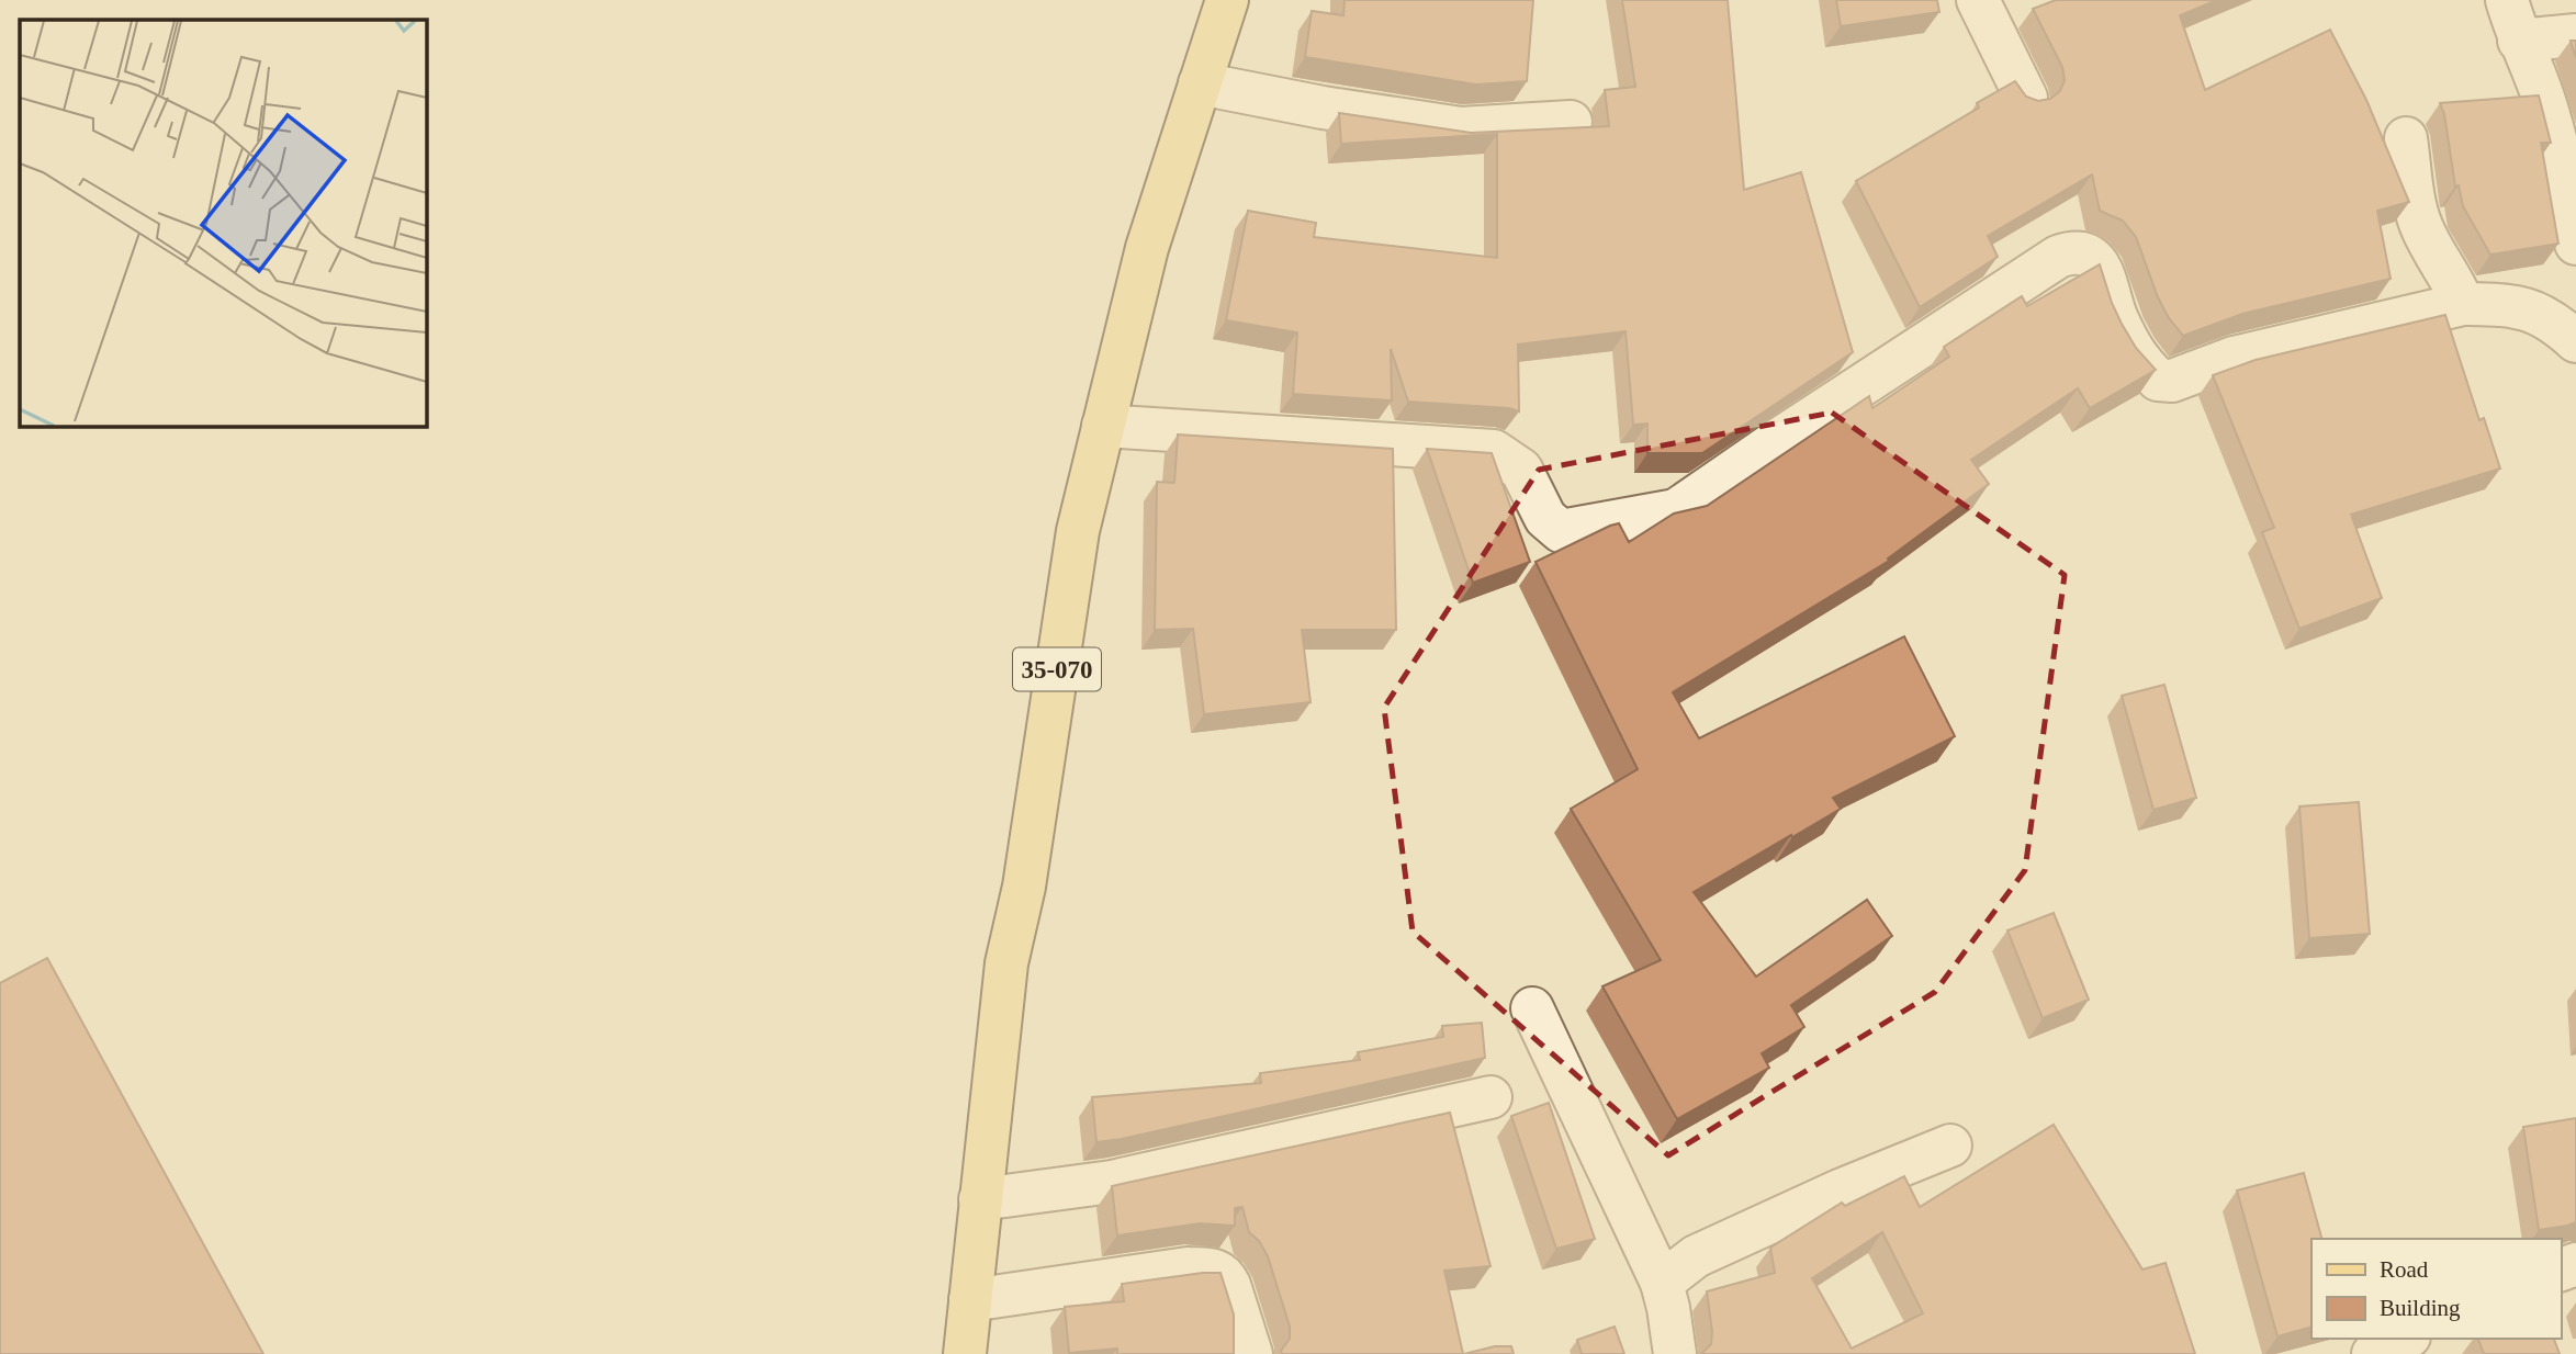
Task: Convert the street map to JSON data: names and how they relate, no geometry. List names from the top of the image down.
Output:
{
  "streets": {
    "main road": ["35-070"]
  },
  "legend": ["Road", "Building"]
}
